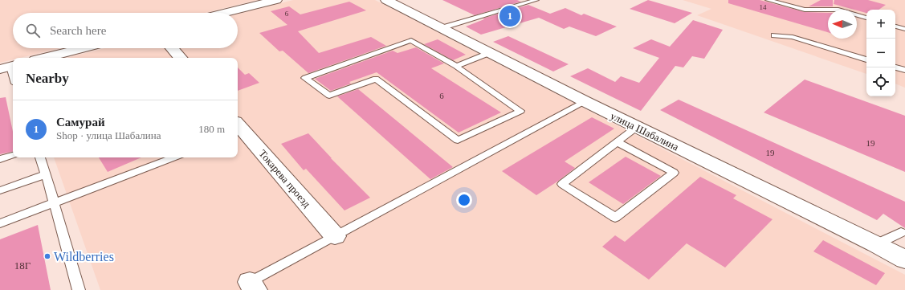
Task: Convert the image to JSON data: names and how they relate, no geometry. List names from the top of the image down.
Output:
{
  "streets": {
    "main road": ["улица Шабалина", "Токарева проезд"]
  },
  "places": ["Wildberries"],
  "house_numbers": [
    "14",
    "6",
    "6",
    "19",
    "19",
    "18Г"
  ],
  "north": "left",
  "page": {
    "pins": "1",
    "map_buttons": ["+", "−"],
    "search": "Search here",
    "heading": "Nearby",
    "list": [
      {
        "mark": "1",
        "name": "Самурай",
        "note": "Shop · улица Шабалина",
        "value": "180 m"
      }
    ]
  }
}
